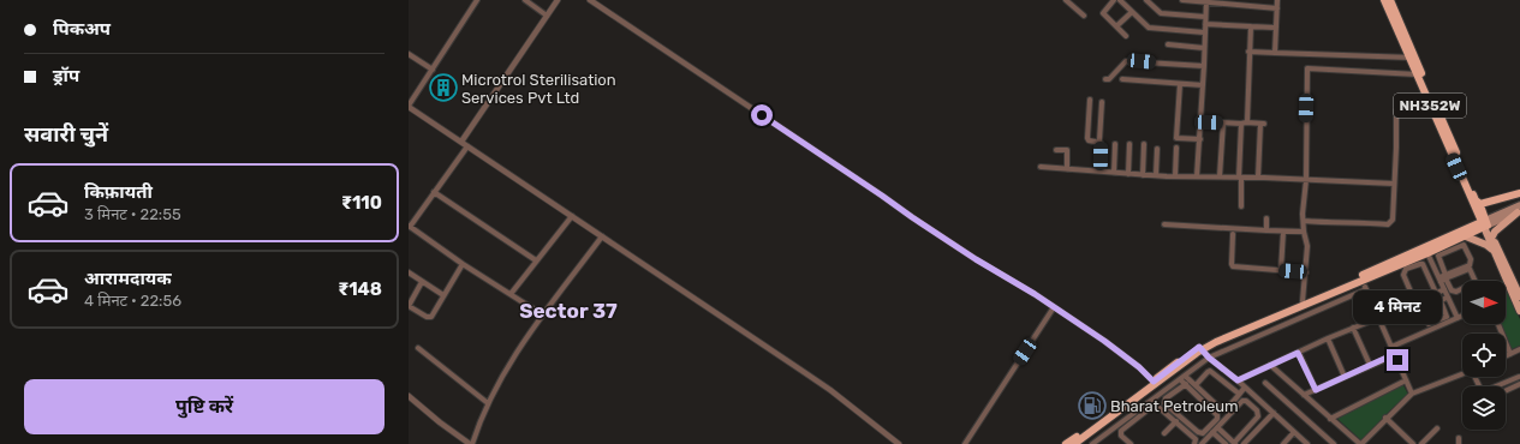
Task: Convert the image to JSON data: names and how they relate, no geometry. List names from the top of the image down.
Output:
{
  "streets": {
    "highway": ["NH352W"]
  },
  "districts": ["Sector 37"],
  "places": {
    "building": ["Microtrol Sterilisation Services Pvt Ltd"],
    "fuel station": ["Bharat Petroleum"]
  },
  "north": "right",
  "page": {
    "banner": ["पिकअप", "ड्रॉप"],
    "heading": "सवारी चुनें",
    "list": [
      {
        "name": "किफ़ायती",
        "note": "3 मिनट · 22:55",
        "value": "₹110"
      },
      {
        "name": "आरामदायक",
        "note": "4 मिनट · 22:56",
        "value": "₹148"
      }
    ],
    "bubble": "4 मिनट",
    "buttons": "पुष्टि करें"
  }
}
